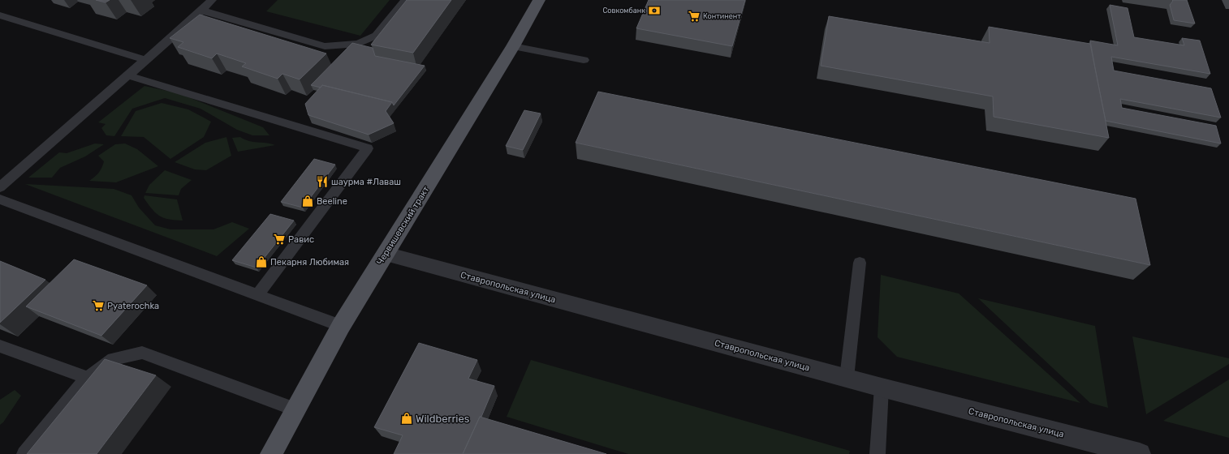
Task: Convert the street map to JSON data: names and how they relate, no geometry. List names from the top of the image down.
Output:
{
  "streets": {
    "main road": ["Червишевский тракт"],
    "street": ["Ставропольская улица"]
  },
  "crossings": [
    ["Червишевский тракт", "Ставропольская улица"]
  ],
  "places": {
    "bank": ["Совкомбанк"],
    "supermarket": ["Континент", "Равис", "Pyaterochka"],
    "restaurant": ["шаурма #Лаваш"],
    "shop": ["Beeline", "Пекарня Любимая", "Wildberries"]
  }
}
